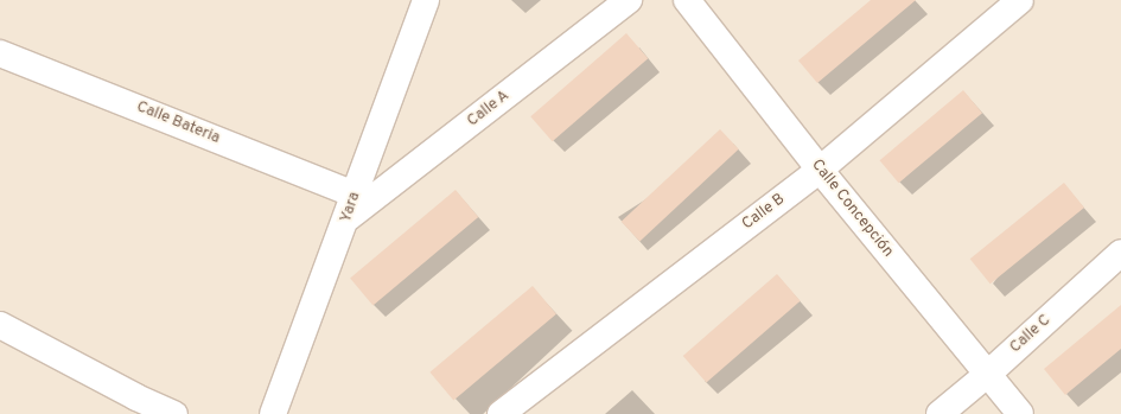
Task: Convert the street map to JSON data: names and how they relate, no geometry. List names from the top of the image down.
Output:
{
  "streets": {
    "street": [
      "Calle A",
      "Calle Bateria",
      "Yara",
      "Calle Concepción",
      "Calle B",
      "Calle C"
    ]
  },
  "crossings": [
    ["Calle A", "Calle Bateria"],
    ["Calle A", "Yara"],
    ["Calle Bateria", "Yara"],
    ["Calle Concepción", "Calle B"],
    ["Calle Concepción", "Calle C"]
  ]
}
